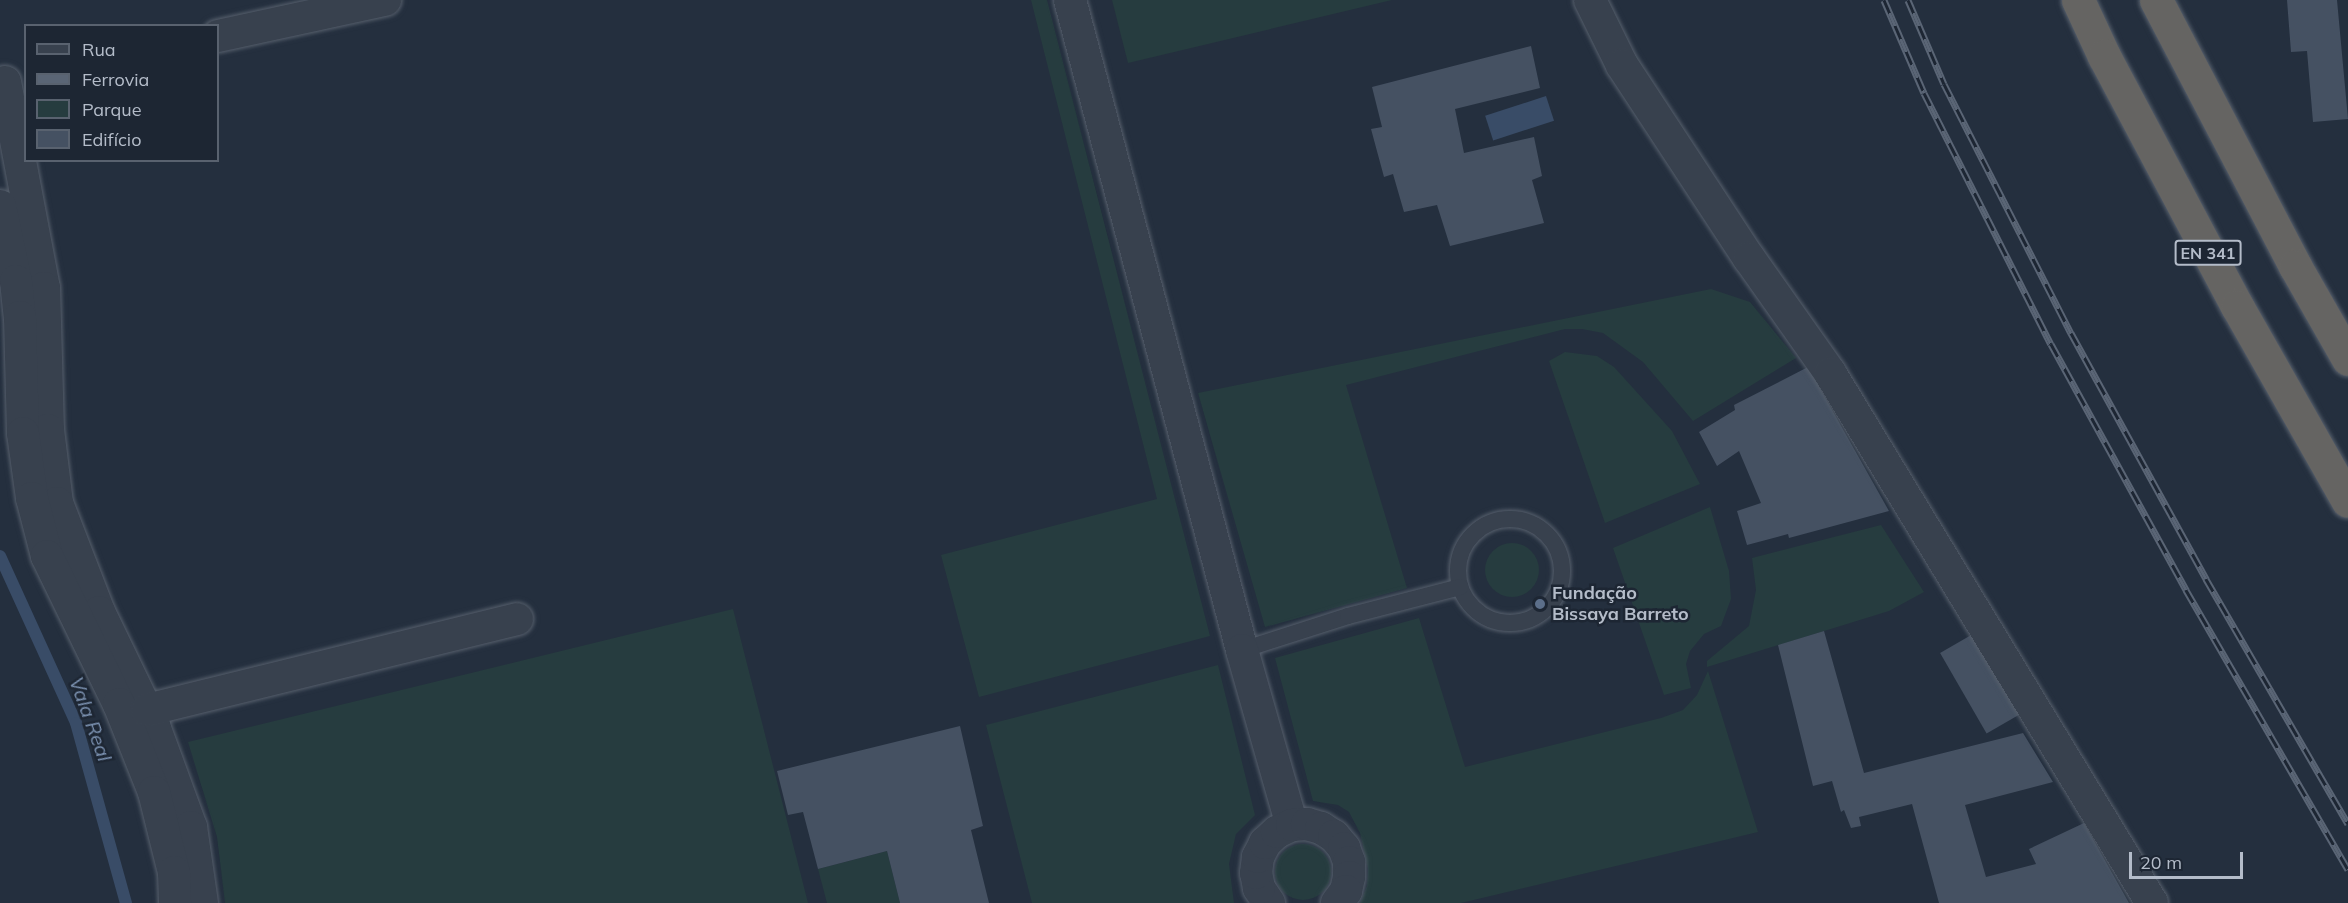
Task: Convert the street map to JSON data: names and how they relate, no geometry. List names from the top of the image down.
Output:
{
  "streets": {
    "highway": ["EN 341"]
  },
  "water": ["Vala Real"],
  "places": ["Fundação Bissaya Barreto"],
  "legend": [
    "Rua",
    "Ferrovia",
    "Parque",
    "Edifício"
  ],
  "scale_bar": "20 m"
}
